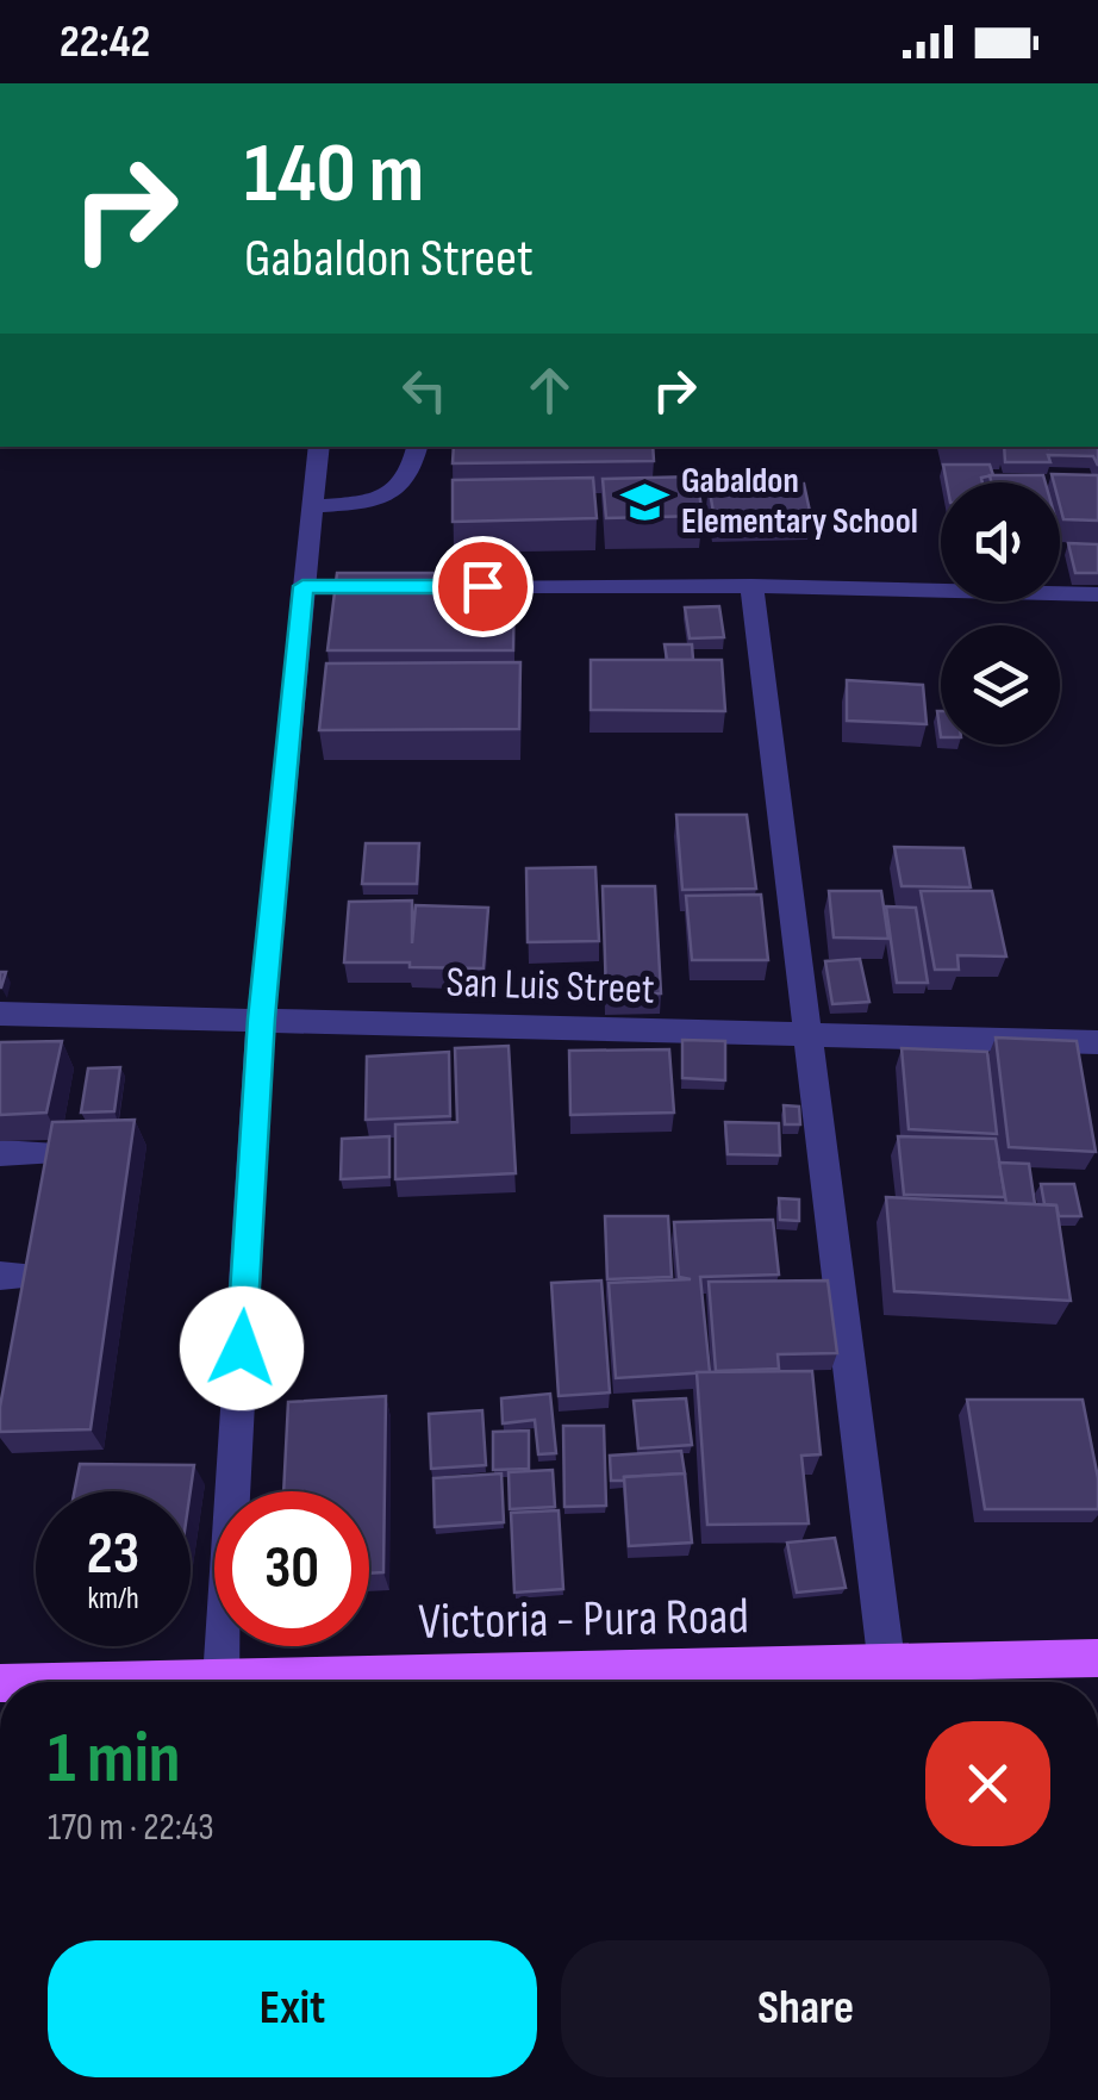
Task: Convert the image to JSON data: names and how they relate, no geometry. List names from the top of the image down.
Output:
{
  "streets": {
    "main road": ["Victoria - Pura Road"],
    "street": ["San Luis Street"]
  },
  "places": {
    "school or university": ["Gabaldon Elementary School"]
  },
  "page": {
    "status": "22:42",
    "turn": ["140 m", "Gabaldon Street"],
    "speed": "23 km/h",
    "limit": "30",
    "heading": ["1 min", "170 m · 22:43"],
    "buttons": ["Exit", "Share"]
  }
}
